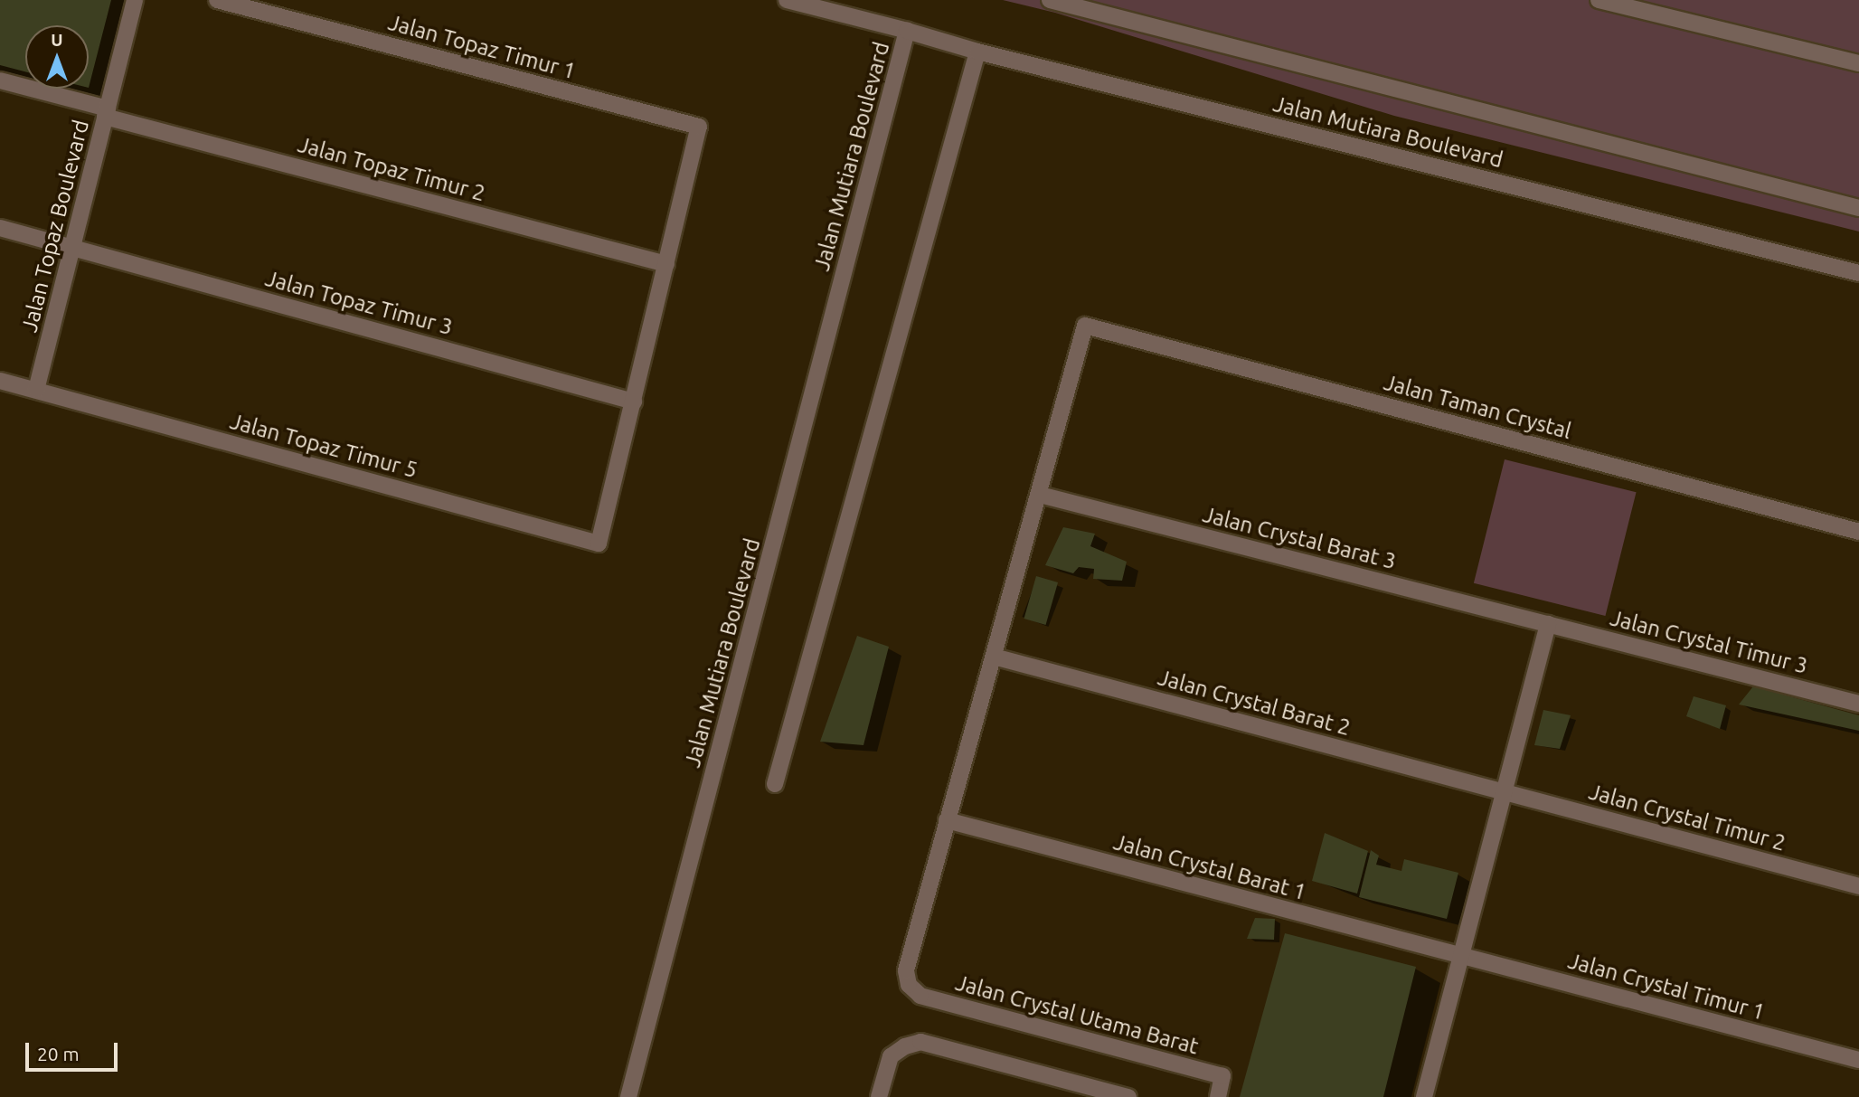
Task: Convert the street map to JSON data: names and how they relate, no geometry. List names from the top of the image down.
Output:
{
  "streets": {
    "street": [
      "Jalan Topaz Timur 1",
      "Jalan Mutiara Boulevard",
      "Jalan Topaz Timur 2",
      "Jalan Topaz Boulevard",
      "Jalan Topaz Timur 3",
      "Jalan Taman Crystal",
      "Jalan Topaz Timur 5",
      "Jalan Crystal Barat 3",
      "Jalan Crystal Timur 3",
      "Jalan Crystal Barat 2",
      "Jalan Crystal Timur 2",
      "Jalan Crystal Barat 1",
      "Jalan Crystal Timur 1",
      "Jalan Crystal Utama Barat"
    ]
  },
  "crossings": [
    ["Jalan Topaz Timur 1", "Jalan Topaz Timur 2"],
    ["Jalan Topaz Timur 2", "Jalan Topaz Boulevard"],
    ["Jalan Topaz Boulevard", "Jalan Topaz Timur 3"],
    ["Jalan Topaz Boulevard", "Jalan Topaz Timur 5"],
    ["Jalan Topaz Timur 3", "Jalan Topaz Timur 5"],
    ["Jalan Taman Crystal", "Jalan Crystal Barat 3"],
    ["Jalan Crystal Barat 3", "Jalan Crystal Timur 3"],
    ["Jalan Crystal Barat 2", "Jalan Crystal Timur 2"],
    ["Jalan Crystal Barat 1", "Jalan Crystal Timur 1"],
    ["Jalan Crystal Barat 1", "Jalan Crystal Utama Barat"]
  ],
  "scale_bar": "20 m",
  "north": "top"
}
